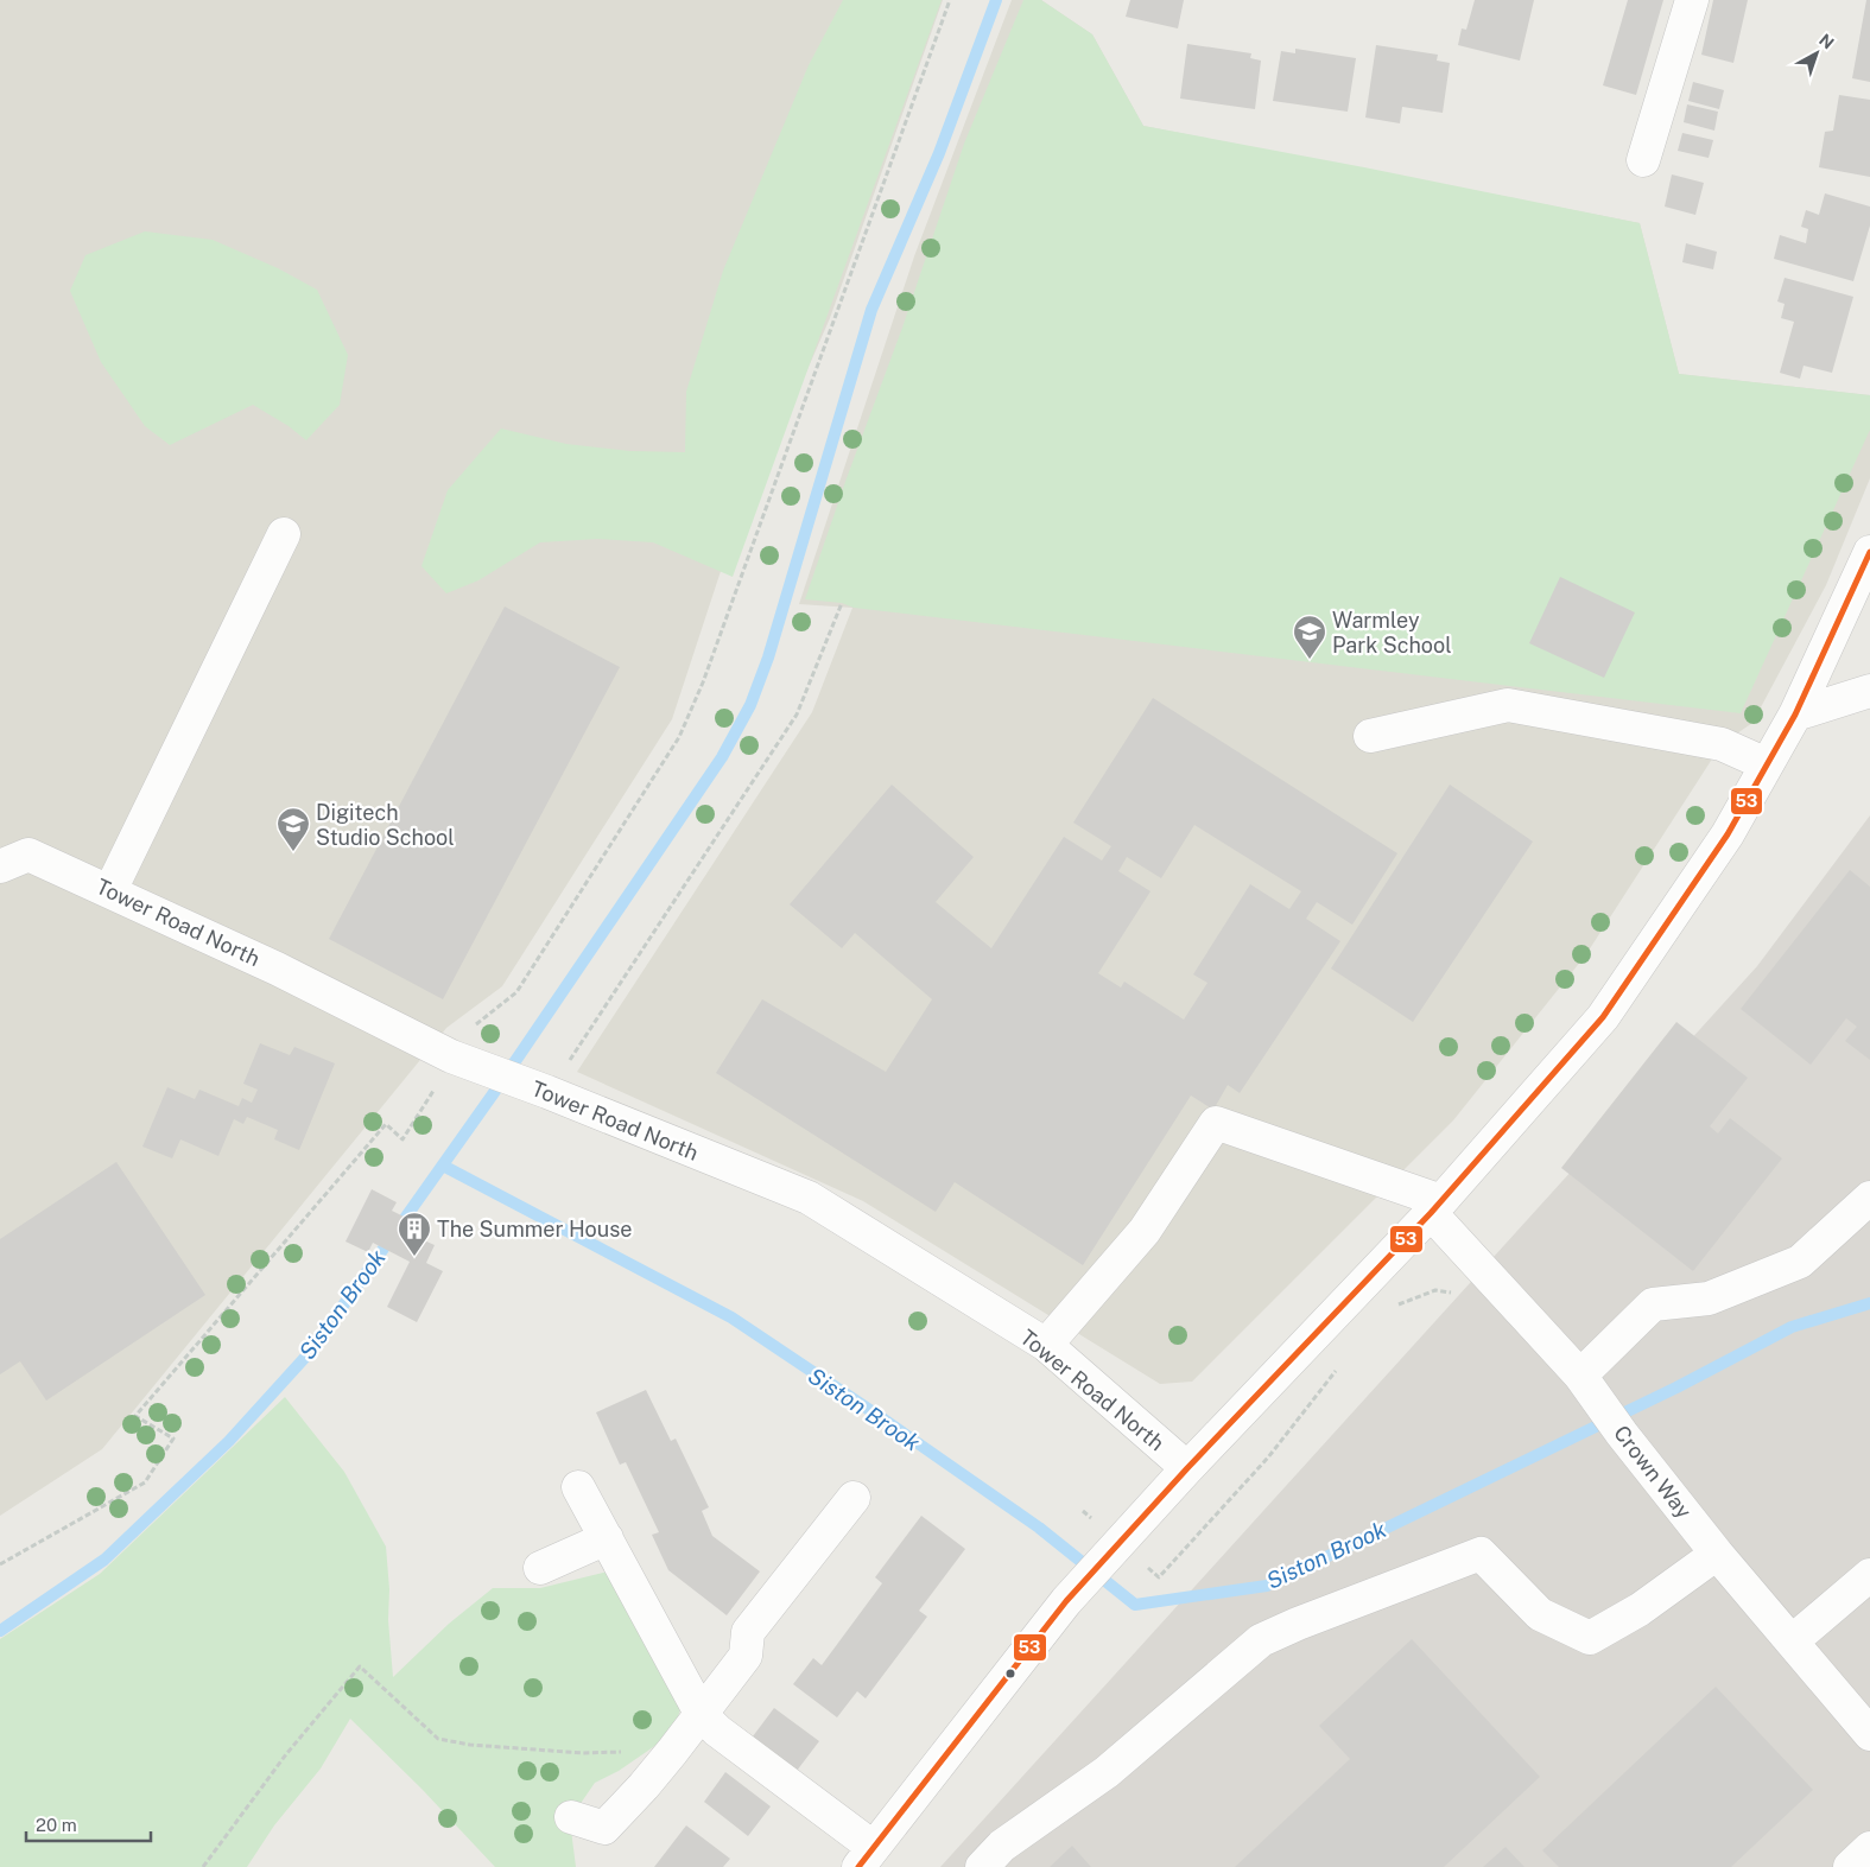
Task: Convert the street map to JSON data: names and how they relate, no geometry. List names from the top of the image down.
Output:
{
  "streets": {
    "street": ["Tower Road North", "Crown Way"]
  },
  "water": ["Siston Brook"],
  "places": {
    "school or university": ["Warmley Park School", "Digitech Studio School"],
    "building": ["The Summer House"]
  },
  "lines": ["transit line 53"],
  "scale_bar": "20 m",
  "north": "top right"
}
